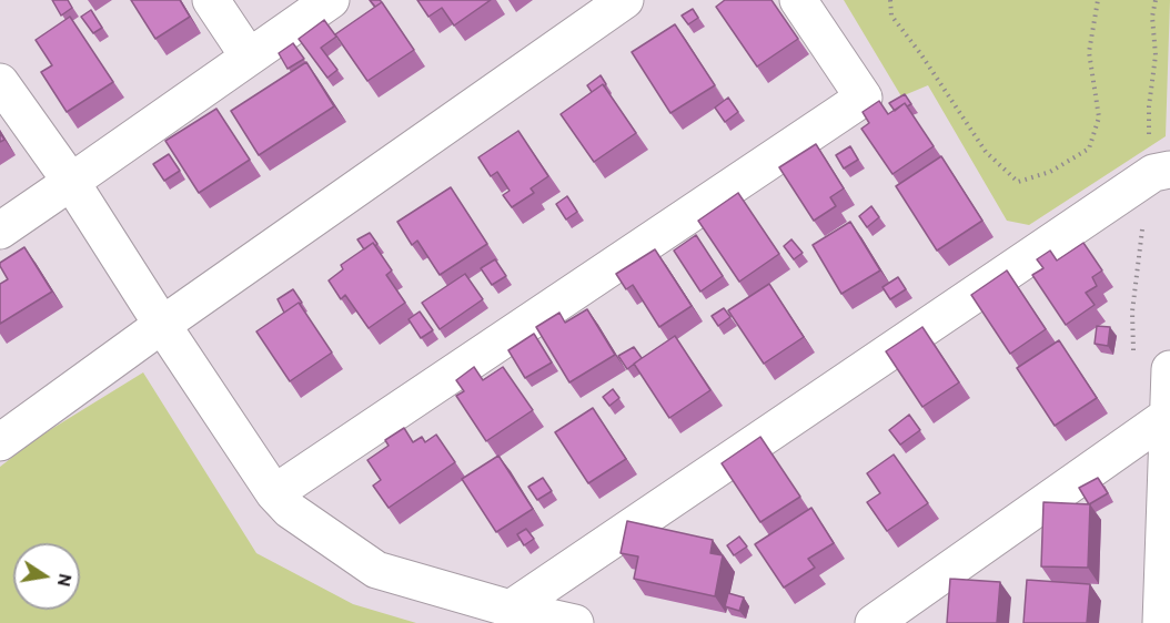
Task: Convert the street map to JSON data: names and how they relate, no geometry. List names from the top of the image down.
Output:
{
  "north": "right"
}
